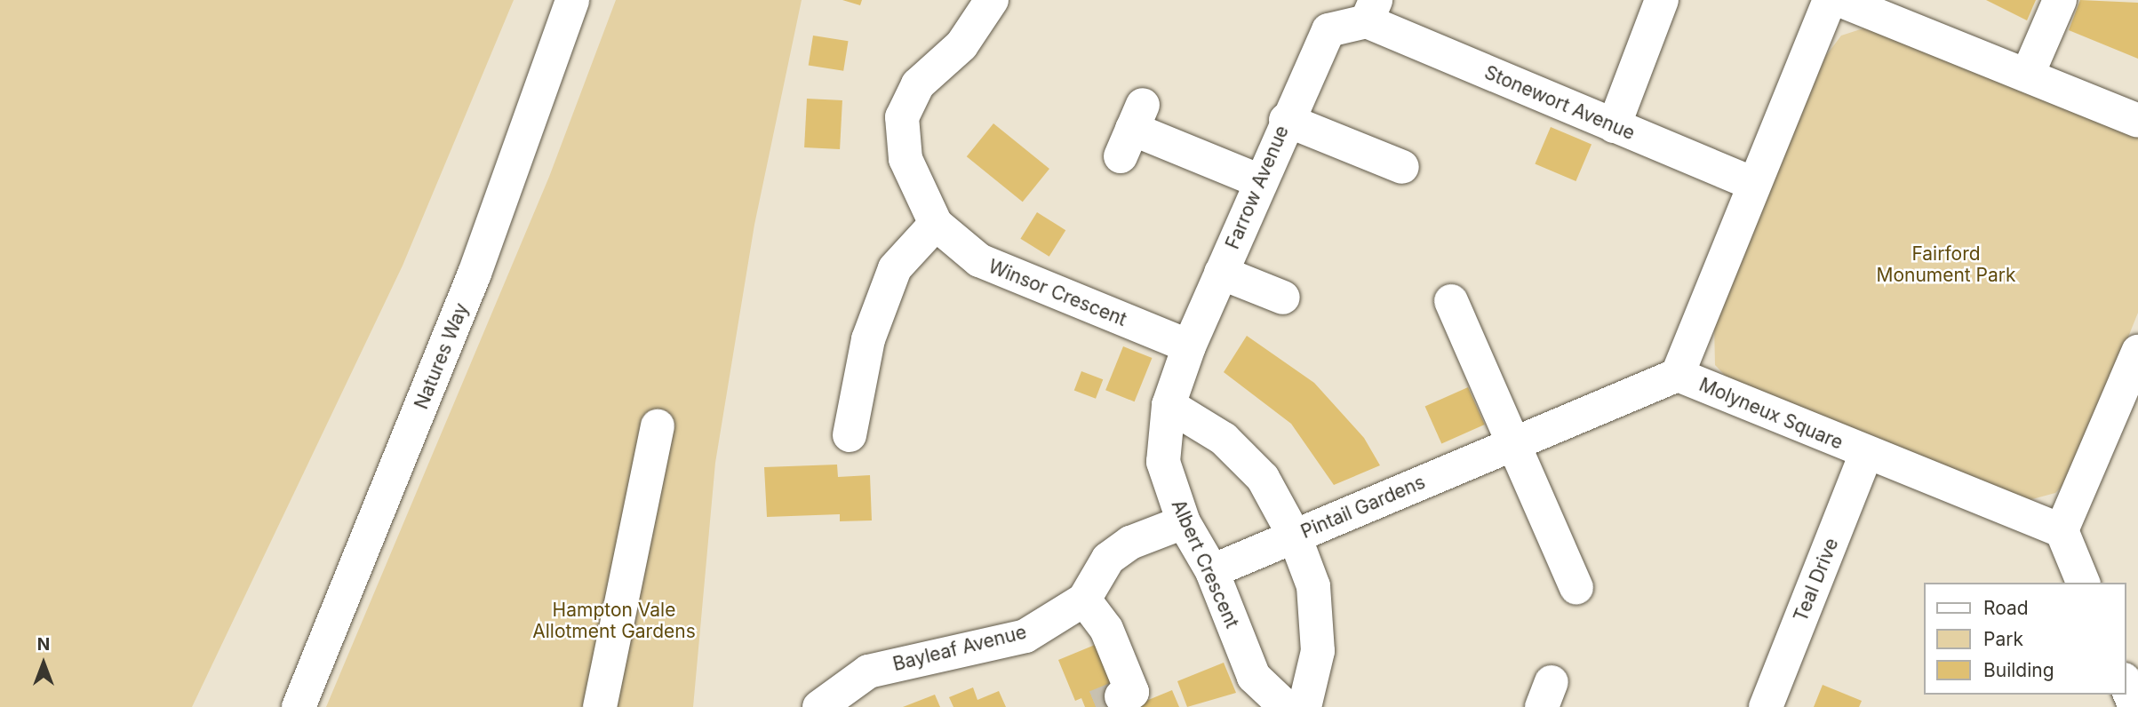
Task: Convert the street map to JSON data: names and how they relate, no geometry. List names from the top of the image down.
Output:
{
  "streets": {
    "street": [
      "Stonewort Avenue",
      "Farrow Avenue",
      "Winsor Crescent",
      "Natures Way",
      "Molyneux Square",
      "Pintail Gardens",
      "Albert Crescent",
      "Teal Drive",
      "Bayleaf Avenue"
    ]
  },
  "crossings": [
    ["Stonewort Avenue", "Farrow Avenue"],
    ["Stonewort Avenue", "Molyneux Square"],
    ["Farrow Avenue", "Winsor Crescent"],
    ["Farrow Avenue", "Albert Crescent"],
    ["Molyneux Square", "Pintail Gardens"],
    ["Molyneux Square", "Teal Drive"],
    ["Pintail Gardens", "Albert Crescent"],
    ["Albert Crescent", "Bayleaf Avenue"]
  ],
  "parks": ["Fairford Monument Park", "Hampton Vale Allotment Gardens"],
  "legend": ["Road", "Park", "Building"],
  "north": "top"
}
